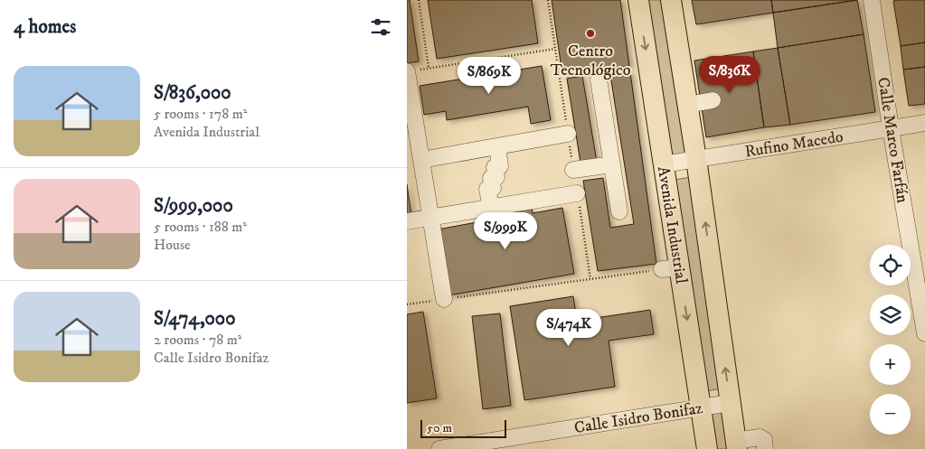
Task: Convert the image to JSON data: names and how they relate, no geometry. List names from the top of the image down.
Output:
{
  "streets": {
    "main road": ["Avenida Industrial"],
    "street": ["Calle Marco Farfán", "Rufino Macedo", "Calle Isidro Bonifaz"]
  },
  "crossings": [
    ["Calle Marco Farfán", "Rufino Macedo"],
    ["Rufino Macedo", "Avenida Industrial"],
    ["Avenida Industrial", "Calle Isidro Bonifaz"]
  ],
  "places": ["Centro Tecnológico"],
  "scale_bar": "50 m",
  "page": {
    "heading": "4 homes",
    "list": [
      {
        "name": "S/836,000",
        "note": "5 rooms · 178 m² · Avenida Industrial"
      },
      {
        "name": "S/999,000",
        "note": "5 rooms · 188 m² · House"
      },
      {
        "name": "S/474,000",
        "note": "2 rooms · 78 m² · Calle Isidro Bonifaz"
      }
    ],
    "price": [
      "S/836K",
      "S/869K",
      "S/999K",
      "S/474K"
    ],
    "map_buttons": ["+", "−"],
    "scale": "50 m"
  }
}
